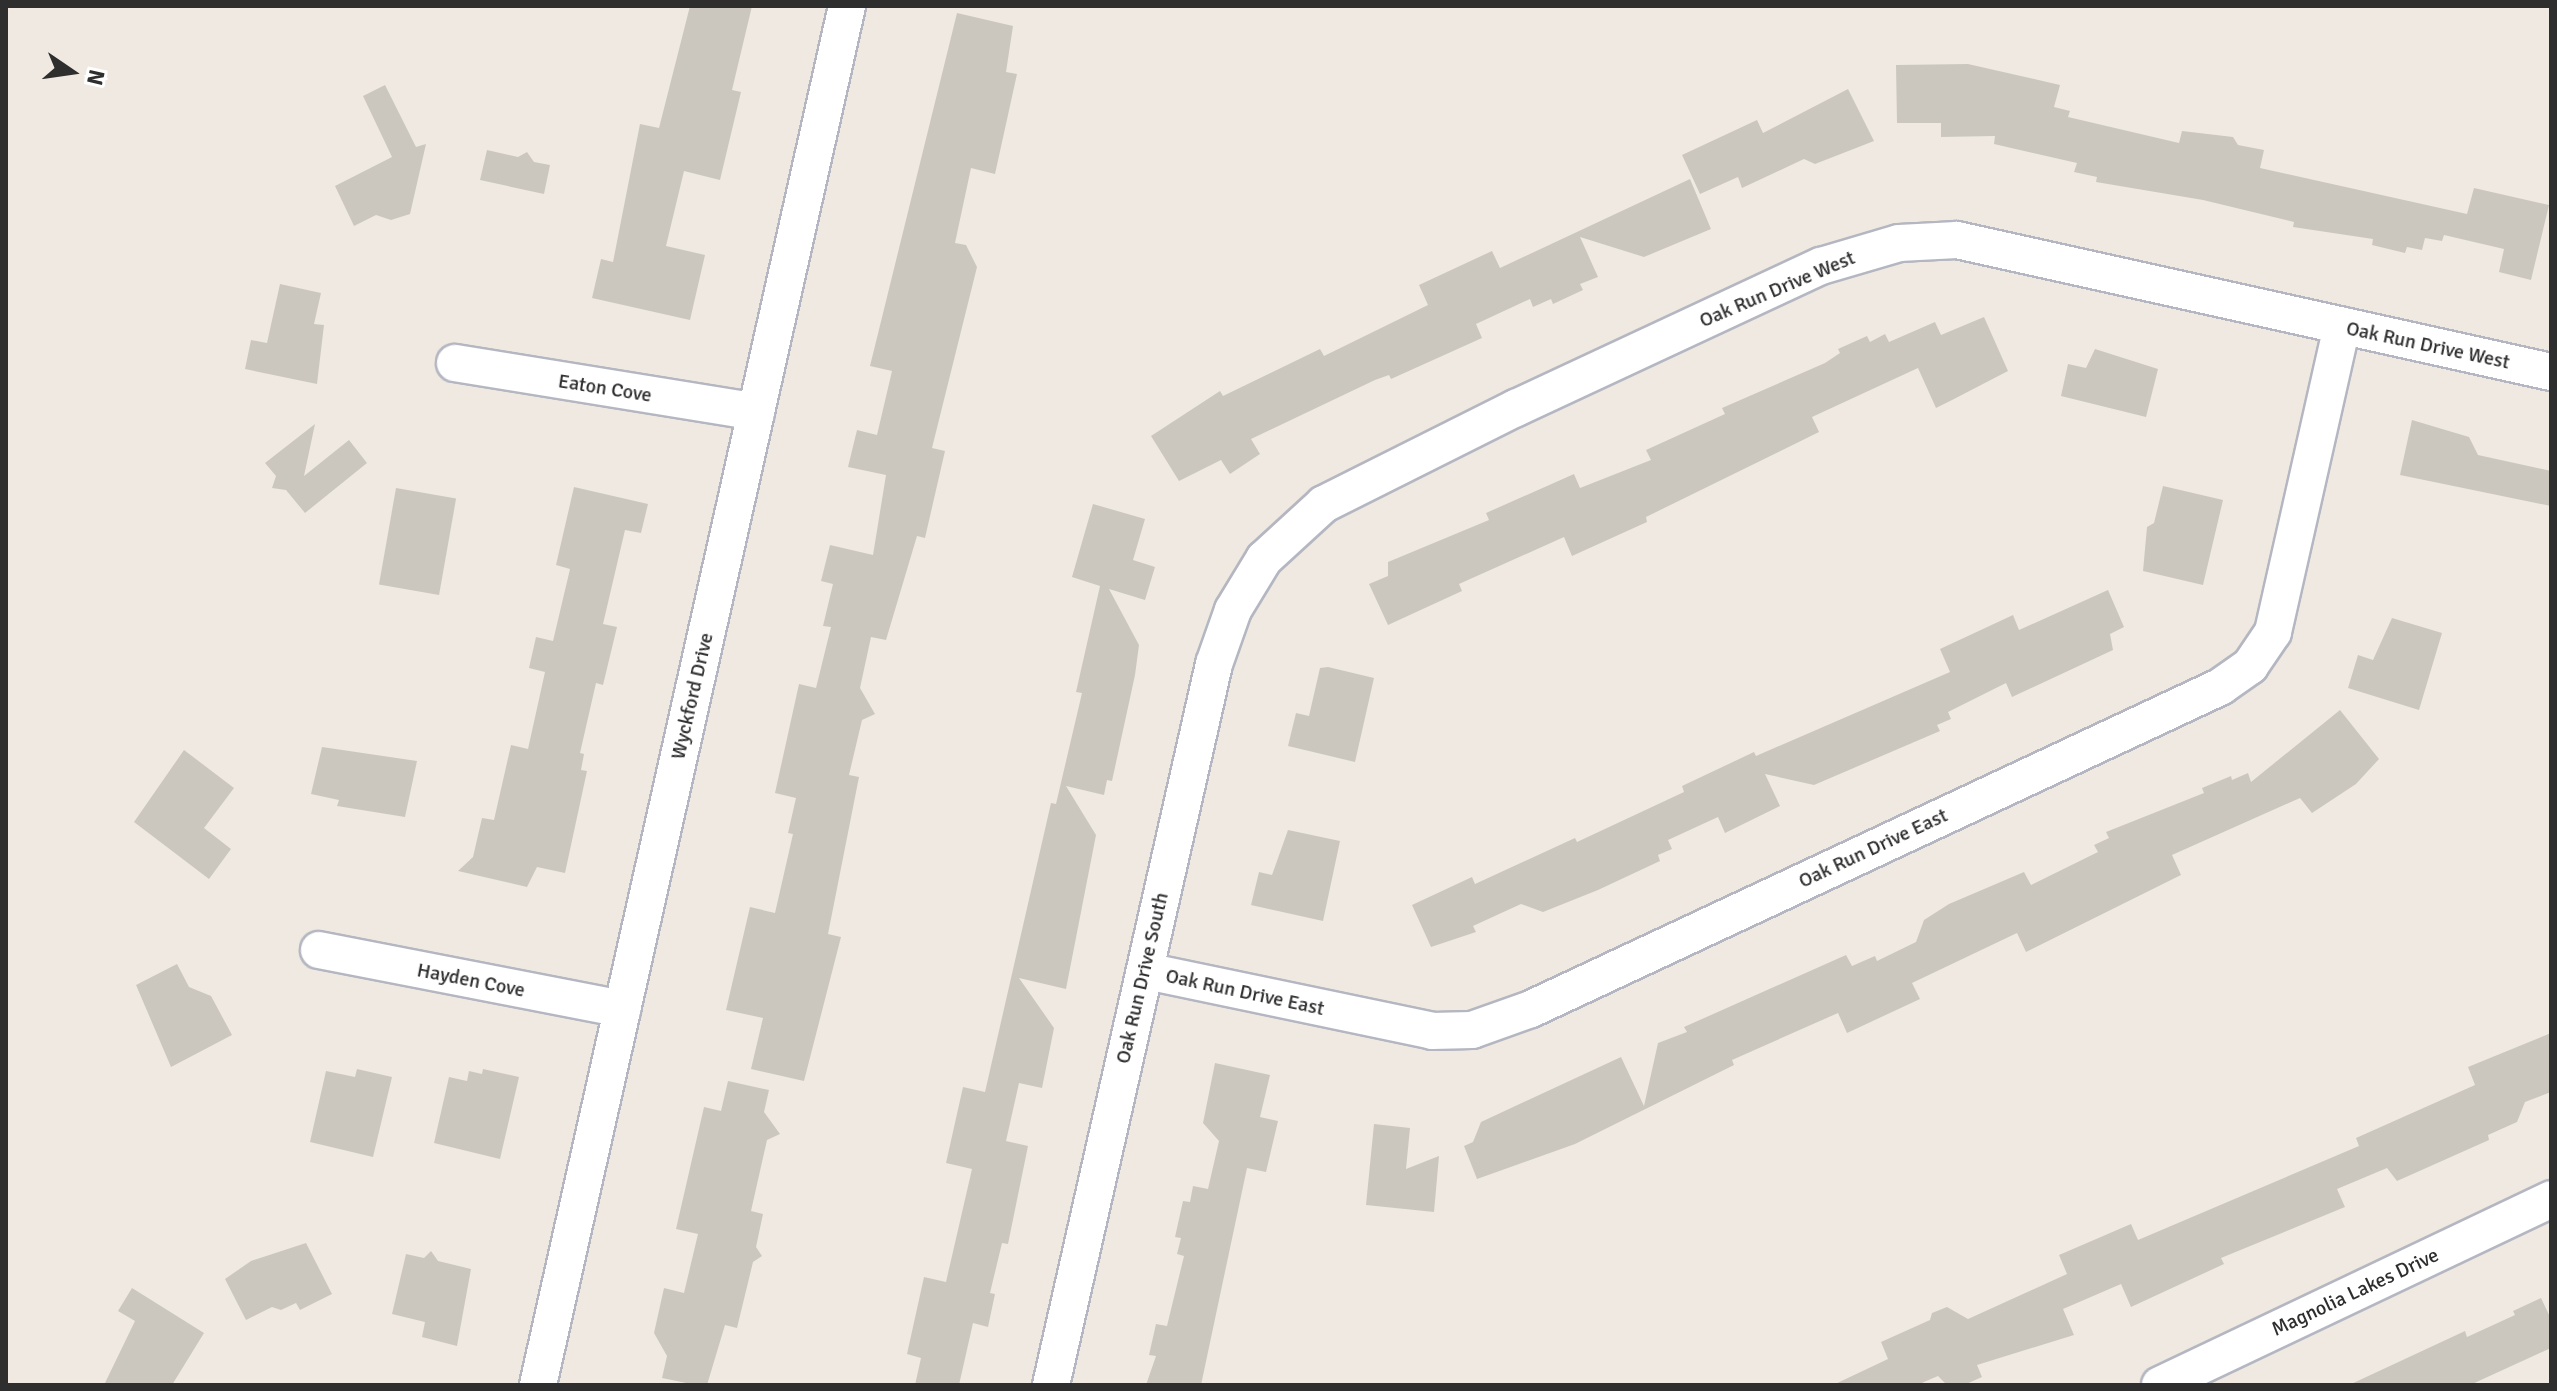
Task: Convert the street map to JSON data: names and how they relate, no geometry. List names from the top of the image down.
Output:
{
  "streets": {
    "street": [
      "Oak Run Drive West",
      "Eaton Cove",
      "Wyckford Drive",
      "Oak Run Drive East",
      "Oak Run Drive South",
      "Hayden Cove",
      "Magnolia Lakes Drive"
    ]
  },
  "crossings": [
    ["Oak Run Drive West", "Oak Run Drive East"],
    ["Oak Run Drive West", "Oak Run Drive South"],
    ["Eaton Cove", "Wyckford Drive"],
    ["Wyckford Drive", "Hayden Cove"],
    ["Oak Run Drive East", "Oak Run Drive South"]
  ],
  "north": "right"
}
